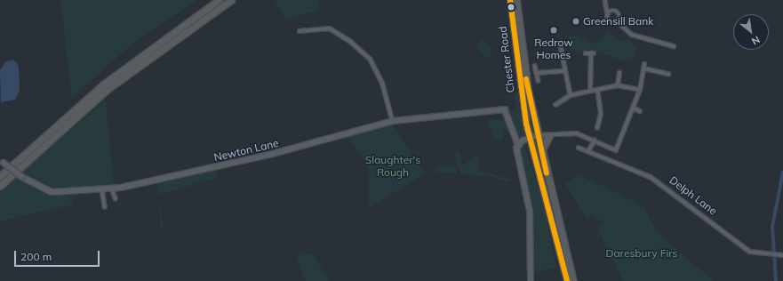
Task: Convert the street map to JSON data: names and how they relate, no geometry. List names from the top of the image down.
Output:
{
  "streets": {
    "highway": ["Chester Road"],
    "street": ["Newton Lane", "Delph Lane"]
  },
  "crossings": [
    ["Chester Road", "Newton Lane"]
  ],
  "parks": ["Slaughter's Rough", "Daresbury Firs"],
  "places": ["Greensill Bank", "Redrow Homes"],
  "scale_bar": "200 m",
  "north": "bottom right"
}
